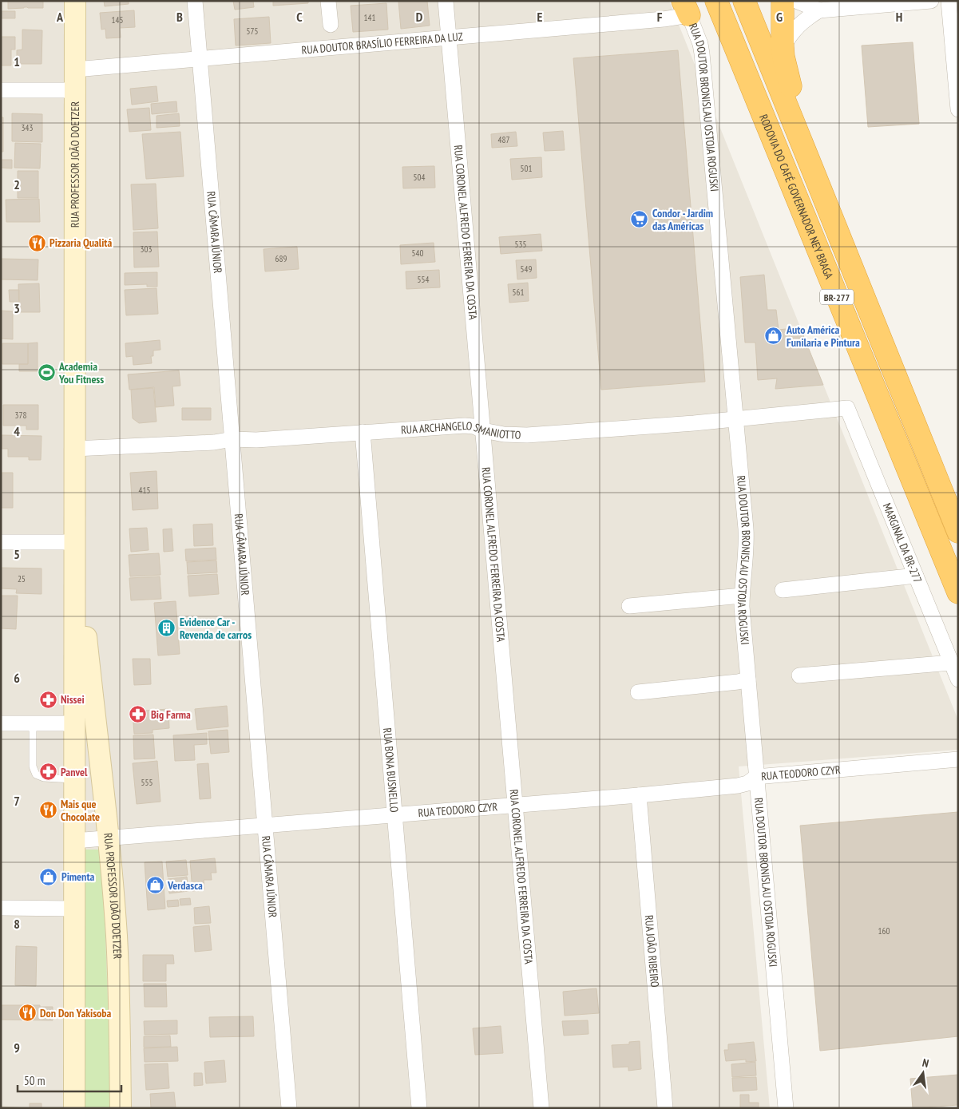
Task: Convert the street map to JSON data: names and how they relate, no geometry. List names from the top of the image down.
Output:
{
  "streets": {
    "highway": ["RODOVIA DO CAFÉ GOVERNADOR NEY BRAGA", "BR-277"],
    "main road": ["RUA PROFESSOR JOÃO DOETZER"],
    "street": [
      "RUA DOUTOR BRASÍLIO FERREIRA DA LUZ",
      "RUA DOUTOR BRONISLAU OSTOJA ROGUSKI",
      "RUA CÂMARA JÚNIOR",
      "RUA CORONEL ALFREDO FERREIRA DA COSTA",
      "RUA ARCHANGELO SMANIOTTO",
      "MARGINAL DA BR-277",
      "RUA BONA BUSNELLO",
      "RUA TEODORO CZYR",
      "RUA JOÃO RIBEIRO"
    ]
  },
  "crossings": [
    ["RUA DOUTOR BRASÍLIO FERREIRA DA LUZ", "RUA DOUTOR BRONISLAU OSTOJA ROGUSKI"],
    ["RUA DOUTOR BRASÍLIO FERREIRA DA LUZ", "RUA PROFESSOR JOÃO DOETZER"],
    ["RUA DOUTOR BRASÍLIO FERREIRA DA LUZ", "RUA CÂMARA JÚNIOR"],
    ["RUA DOUTOR BRASÍLIO FERREIRA DA LUZ", "RUA CORONEL ALFREDO FERREIRA DA COSTA"],
    ["RUA DOUTOR BRONISLAU OSTOJA ROGUSKI", "RUA ARCHANGELO SMANIOTTO"],
    ["RUA DOUTOR BRONISLAU OSTOJA ROGUSKI", "RUA TEODORO CZYR"],
    ["RUA PROFESSOR JOÃO DOETZER", "RUA ARCHANGELO SMANIOTTO"],
    ["RUA PROFESSOR JOÃO DOETZER", "RUA TEODORO CZYR"],
    ["RUA CÂMARA JÚNIOR", "RUA ARCHANGELO SMANIOTTO"],
    ["RUA CÂMARA JÚNIOR", "RUA TEODORO CZYR"],
    ["RUA CORONEL ALFREDO FERREIRA DA COSTA", "RUA ARCHANGELO SMANIOTTO"],
    ["RUA CORONEL ALFREDO FERREIRA DA COSTA", "RUA TEODORO CZYR"],
    ["RUA ARCHANGELO SMANIOTTO", "MARGINAL DA BR-277"],
    ["RUA ARCHANGELO SMANIOTTO", "RUA BONA BUSNELLO"],
    ["RUA BONA BUSNELLO", "RUA TEODORO CZYR"],
    ["RUA TEODORO CZYR", "RUA JOÃO RIBEIRO"]
  ],
  "places": {
    "supermarket": ["Condor - Jardim das Américas"],
    "restaurant": ["Pizzaria Qualitá", "Mais que Chocolate", "Don Don Yakisoba"],
    "shop": ["Auto América Funilaria e Pintura", "Pimenta", "Verdasca"],
    "sports": ["Academia You Fitness"],
    "building": ["Evidence Car - Revenda de carros"],
    "pharmacy": ["Nissei", "Big Farma", "Panvel"]
  },
  "house_numbers": [
    "141",
    "145",
    "575",
    "343",
    "487",
    "501",
    "504",
    "535",
    "303",
    "540",
    "689",
    "549",
    "554",
    "561",
    "378",
    "415",
    "25",
    "555",
    "160"
  ],
  "scale_bar": "50 m",
  "north": "top",
  "grid": {
    "columns": [
      "A",
      "B",
      "C",
      "D",
      "E",
      "F",
      "G",
      "H"
    ],
    "rows": [
      "1",
      "2",
      "3",
      "4",
      "5",
      "6",
      "7",
      "8",
      "9"
    ]
  }
}
